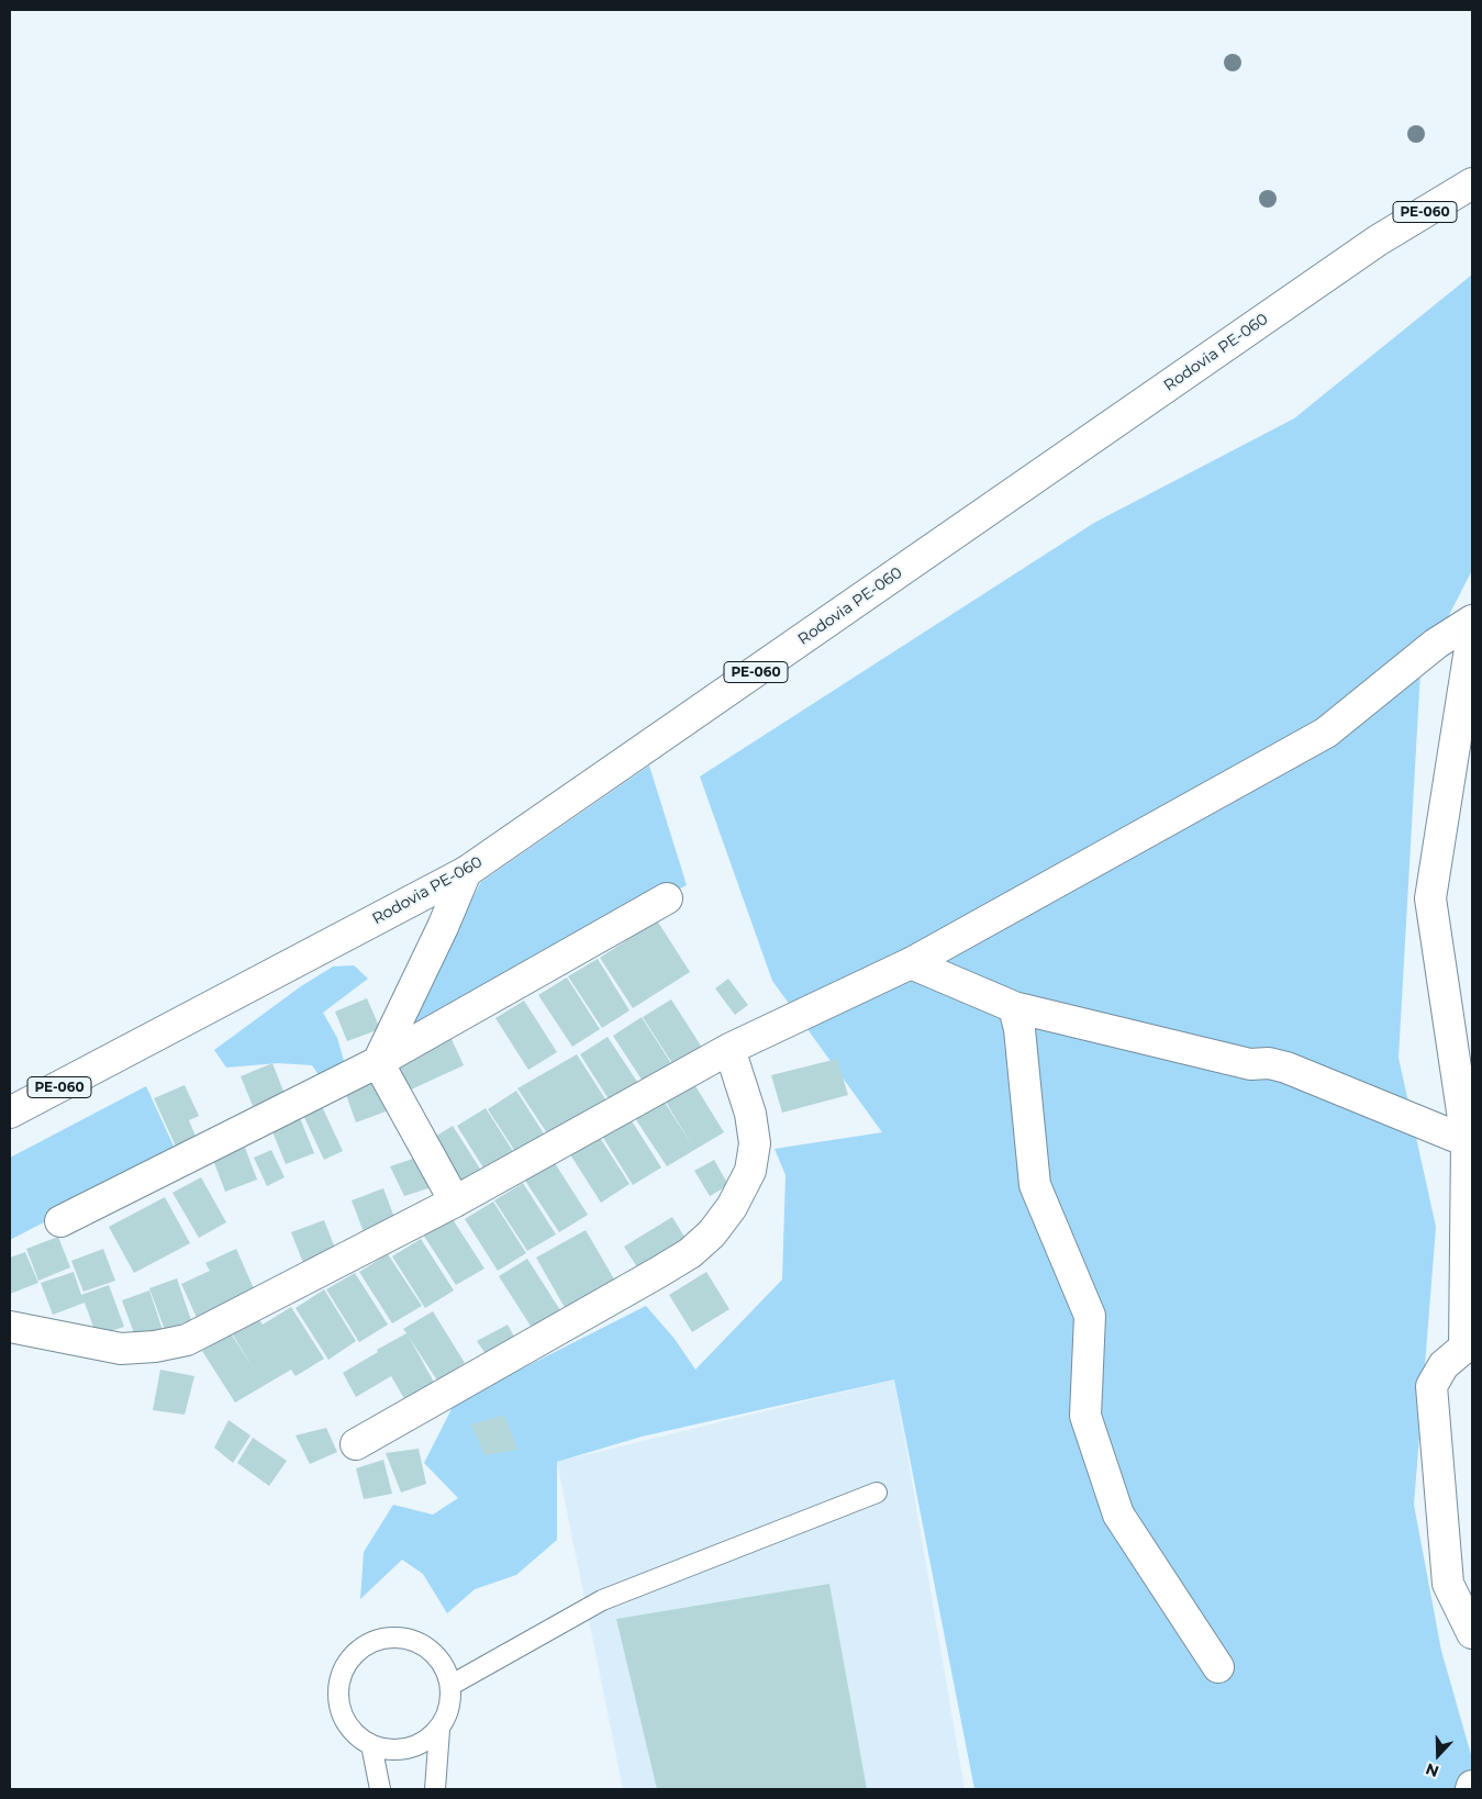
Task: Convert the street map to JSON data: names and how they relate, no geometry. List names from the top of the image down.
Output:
{
  "streets": {
    "street": ["PE-060", "Rodovia PE-060"]
  },
  "north": "bottom"
}
